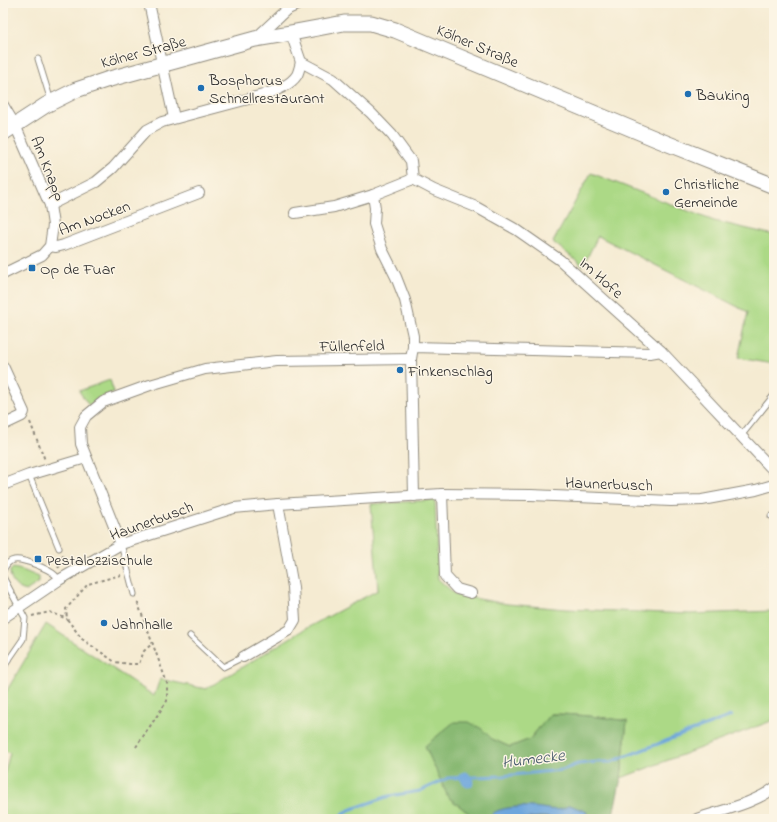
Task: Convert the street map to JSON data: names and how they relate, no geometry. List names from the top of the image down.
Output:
{
  "streets": {
    "main road": ["Kölner Straße"],
    "street": [
      "Am Knapp",
      "Am Nocken",
      "Im Hofe",
      "Füllenfeld",
      "Haunerbusch"
    ]
  },
  "crossings": [
    ["Kölner Straße", "Am Knapp"],
    ["Am Knapp", "Am Nocken"],
    ["Füllenfeld", "Haunerbusch"]
  ],
  "water": ["Humecke"],
  "places": {
    "other": [
      "Bosphorus Schnellrestaurant",
      "Bauking",
      "Christliche Gemeinde",
      "Finkenschlag",
      "Jahnhalle"
    ],
    "transit": ["Op de Fuar", "Pestalozzischule"]
  }
}
